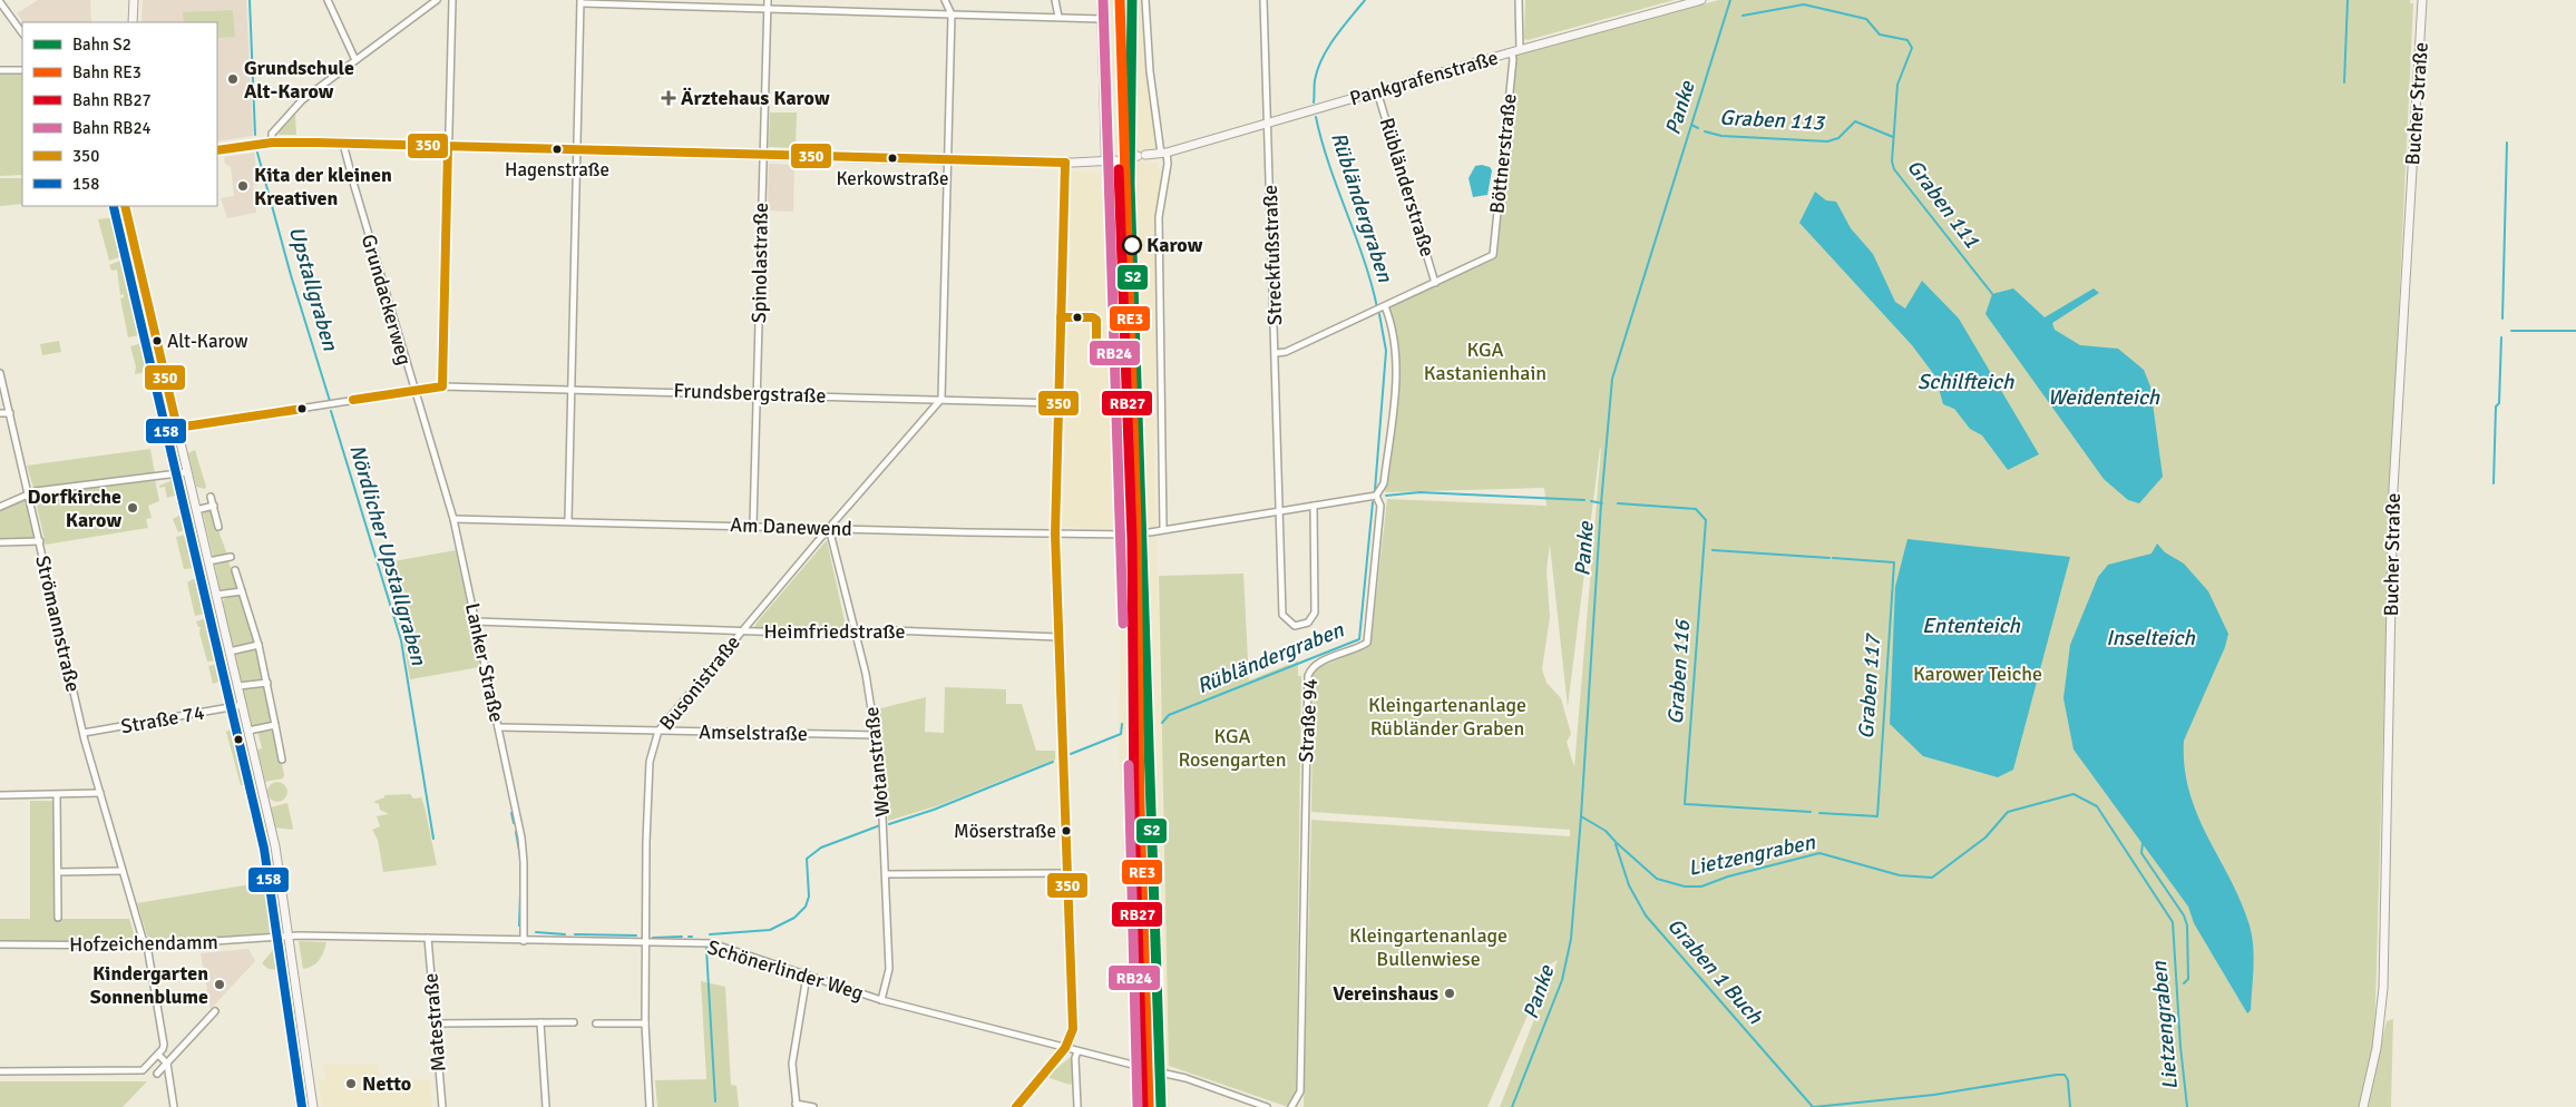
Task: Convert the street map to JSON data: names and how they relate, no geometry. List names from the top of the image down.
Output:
{
  "streets": {
    "main road": ["Pankgrafenstraße", "Bucher Straße"],
    "street": [
      "Böttnerstraße",
      "Rübländerstraße",
      "Streckfußstraße",
      "Spinolastraße",
      "Grundackerweg",
      "Frundsbergstraße",
      "Am Danewend",
      "Strömannstraße",
      "Heimfriedstraße",
      "Lanker Straße",
      "Busonistraße",
      "Straße 74",
      "Straße 94",
      "Amselstraße",
      "Wotanstraße",
      "Hofzeichendamm",
      "Schönerlinder Weg",
      "Matestraße"
    ]
  },
  "crossings": [
    ["Pankgrafenstraße", "Böttnerstraße"],
    ["Pankgrafenstraße", "Rübländerstraße"],
    ["Pankgrafenstraße", "Streckfußstraße"],
    ["Böttnerstraße", "Rübländerstraße"],
    ["Spinolastraße", "Frundsbergstraße"],
    ["Spinolastraße", "Am Danewend"],
    ["Grundackerweg", "Frundsbergstraße"],
    ["Grundackerweg", "Lanker Straße"],
    ["Frundsbergstraße", "Lanker Straße"],
    ["Frundsbergstraße", "Busonistraße"],
    ["Am Danewend", "Lanker Straße"],
    ["Am Danewend", "Busonistraße"],
    ["Am Danewend", "Wotanstraße"],
    ["Strömannstraße", "Straße 74"],
    ["Strömannstraße", "Hofzeichendamm"],
    ["Heimfriedstraße", "Lanker Straße"],
    ["Heimfriedstraße", "Busonistraße"],
    ["Heimfriedstraße", "Wotanstraße"],
    ["Lanker Straße", "Amselstraße"],
    ["Lanker Straße", "Schönerlinder Weg"],
    ["Busonistraße", "Amselstraße"],
    ["Busonistraße", "Wotanstraße"],
    ["Busonistraße", "Schönerlinder Weg"],
    ["Amselstraße", "Wotanstraße"],
    ["Wotanstraße", "Schönerlinder Weg"],
    ["Hofzeichendamm", "Schönerlinder Weg"],
    ["Schönerlinder Weg", "Matestraße"]
  ],
  "water": [
    "Panke",
    "Graben 113",
    "Graben 111",
    "Rübländergraben",
    "Upstallgraben",
    "Schilfteich",
    "Weidenteich",
    "Nördlicher Upstallgraben",
    "Ententeich",
    "Inselteich",
    "Graben 116",
    "Graben 117",
    "Lietzengraben",
    "Graben 1 Buch"
  ],
  "parks": [
    "KGA Kastanienhain",
    "Karower Teiche",
    "Kleingartenanlage Rübländer Graben",
    "KGA Rosengarten",
    "Kleingartenanlage Bullenwiese"
  ],
  "places": {
    "other": [
      "Grundschule Alt-Karow",
      "Hagenstraße",
      "Kerkowstraße",
      "Kita der kleinen Kreativen",
      "Karow",
      "Alt-Karow",
      "Dorfkirche Karow",
      "Möserstraße",
      "Kindergarten Sonnenblume",
      "Vereinshaus",
      "Netto"
    ],
    "health": ["Ärztehaus Karow"]
  },
  "lines": [
    "rail line S2",
    "rail line RE3",
    "rail line RB24",
    "transit line 350",
    "rail line RB27",
    "transit line 158"
  ],
  "legend": [
    "Bahn S2",
    "Bahn RE3",
    "Bahn RB27",
    "Bahn RB24",
    "350",
    "158"
  ]
}
